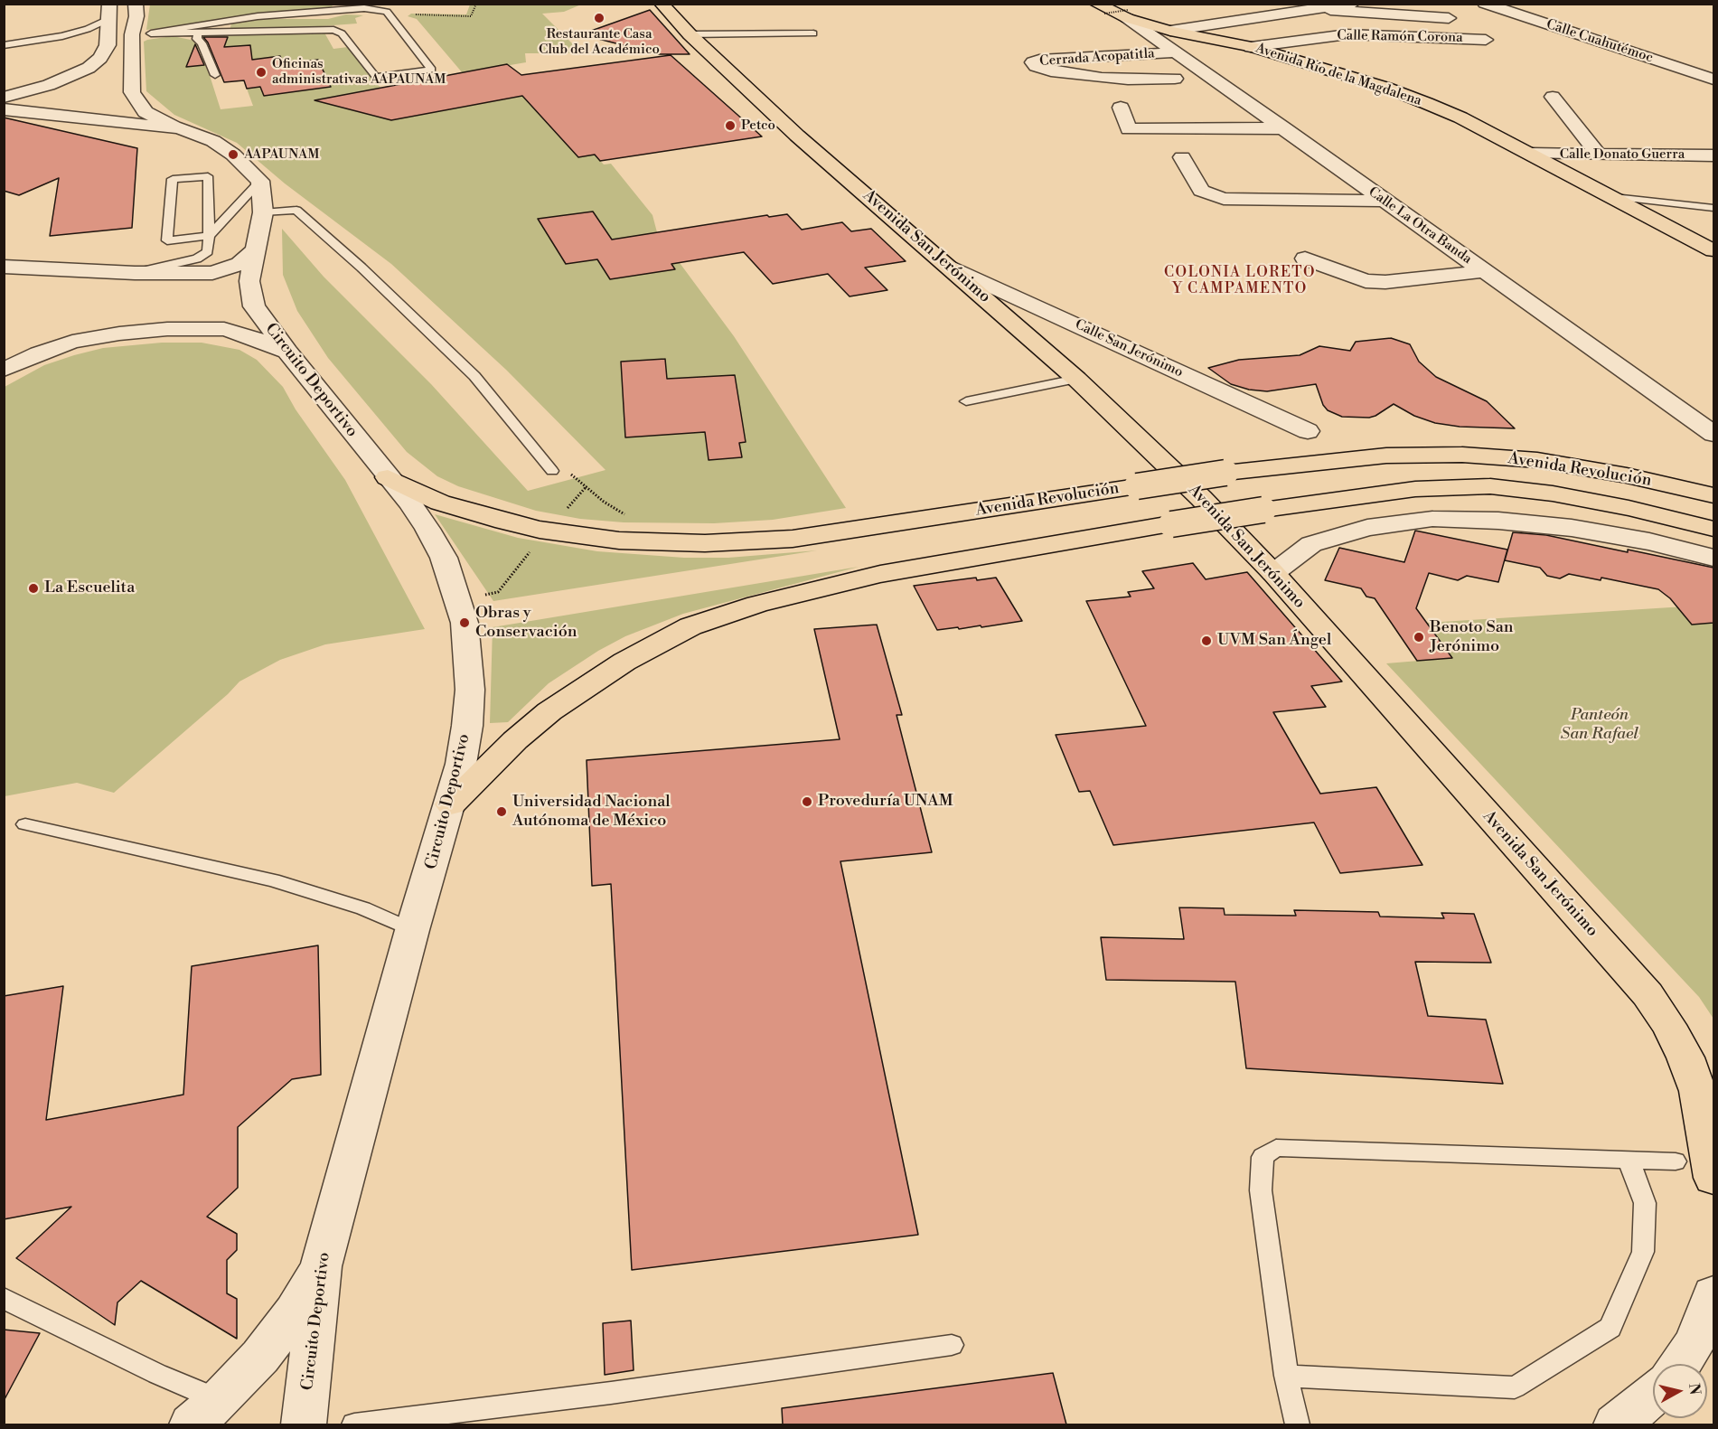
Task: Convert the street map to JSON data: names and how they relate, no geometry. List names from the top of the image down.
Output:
{
  "streets": {
    "main road": ["Avenida Río de la Magdalena", "Avenida San Jerónimo", "Avenida Revolución"],
    "street": [
      "Calle Ramón Corona",
      "Calle Cuahutémoc",
      "Cerrada Acopatitla",
      "Calle Donato Guerra",
      "Calle La Otra Banda",
      "Calle San Jerónimo",
      "Circuito Deportivo"
    ]
  },
  "crossings": [
    ["Calle Ramón Corona", "Avenida Río de la Magdalena"],
    ["Cerrada Acopatitla", "Calle La Otra Banda"],
    ["Avenida Río de la Magdalena", "Calle Donato Guerra"],
    ["Avenida Río de la Magdalena", "Calle La Otra Banda"],
    ["Avenida San Jerónimo", "Calle San Jerónimo"],
    ["Circuito Deportivo", "Avenida Revolución"]
  ],
  "districts": ["COLONIA LORETO Y CAMPAMENTO"],
  "parks": ["Panteón San Rafael"],
  "places": [
    "Restaurante Casa Club del Académico",
    "Oficinas administrativas AAPAUNAM",
    "Petco",
    "AAPAUNAM",
    "La Escuelita",
    "Obras y Conservación",
    "Benoto San Jerónimo",
    "UVM San Ángel",
    "Proveduría UNAM",
    "Universidad Nacional Autónoma de México"
  ],
  "north": "right"
}
